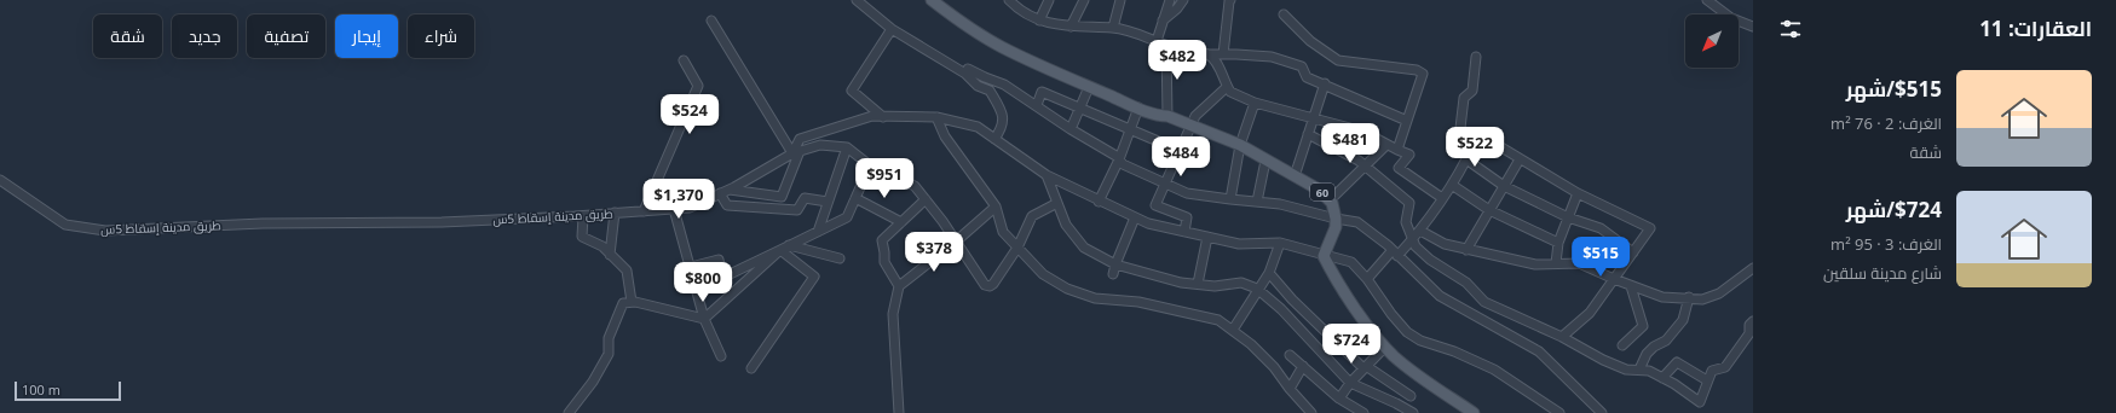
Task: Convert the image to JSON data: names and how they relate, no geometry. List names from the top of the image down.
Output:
{
  "streets": {
    "main road": ["60"],
    "street": ["طريق مدينة إسقاط 5س"]
  },
  "scale_bar": "100 m",
  "north": "bottom left",
  "page": {
    "heading": "العقارات: 11",
    "chip": [
      "شراء",
      "إيجار",
      "تصفية",
      "جديد",
      "شقة"
    ],
    "price": [
      "$482",
      "$524",
      "$481",
      "$522",
      "$484",
      "$951",
      "$1,370",
      "$378",
      "$515",
      "$800",
      "$724"
    ],
    "list": [
      {
        "name": "$515/شهر",
        "note": "الغرف: 2 · 76 m² · شقة"
      },
      {
        "name": "$724/شهر",
        "note": "الغرف: 3 · 95 m² · شارع مدينة سلقين"
      }
    ],
    "scale": "100 m"
  }
}
